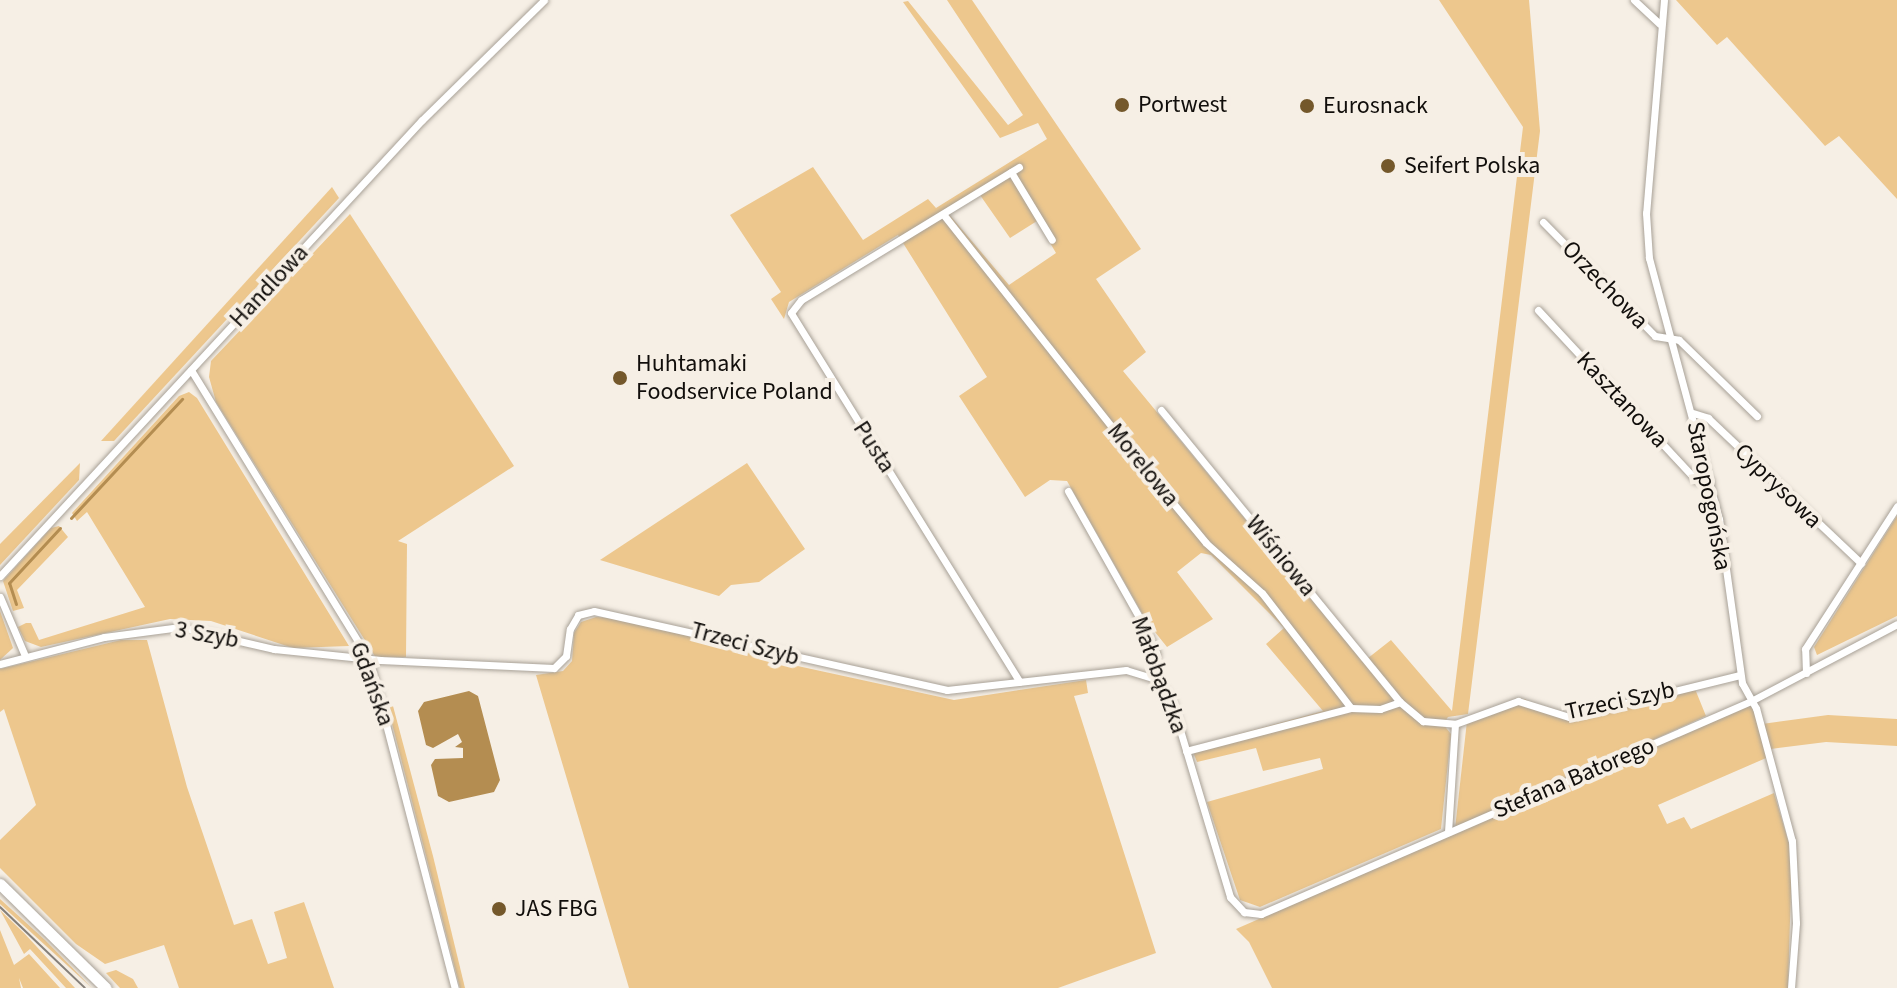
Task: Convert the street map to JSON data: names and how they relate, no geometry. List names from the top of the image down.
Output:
{
  "streets": {
    "street": [
      "Orzechowa",
      "Handlowa",
      "Kasztanowa",
      "Pusta",
      "Morelowa",
      "Cyprysowa",
      "Staropogońska",
      "Wiśniowa",
      "3 Szyb",
      "Trzeci Szyb",
      "Małobądzka",
      "Gdańska",
      "Stefana Batorego"
    ]
  },
  "crossings": [
    ["Orzechowa", "Staropogońska"],
    ["Handlowa", "Gdańska"],
    ["Kasztanowa", "Staropogońska"],
    ["Pusta", "Morelowa"],
    ["Pusta", "Trzeci Szyb"],
    ["Cyprysowa", "Staropogońska"],
    ["Staropogońska", "Trzeci Szyb"],
    ["Staropogońska", "Stefana Batorego"],
    ["3 Szyb", "Trzeci Szyb"],
    ["3 Szyb", "Gdańska"],
    ["Trzeci Szyb", "Małobądzka"],
    ["Trzeci Szyb", "Gdańska"],
    ["Małobądzka", "Stefana Batorego"]
  ],
  "places": [
    "Portwest",
    "Eurosnack",
    "Seifert Polska",
    "Huhtamaki Foodservice Poland",
    "JAS FBG"
  ]
}
